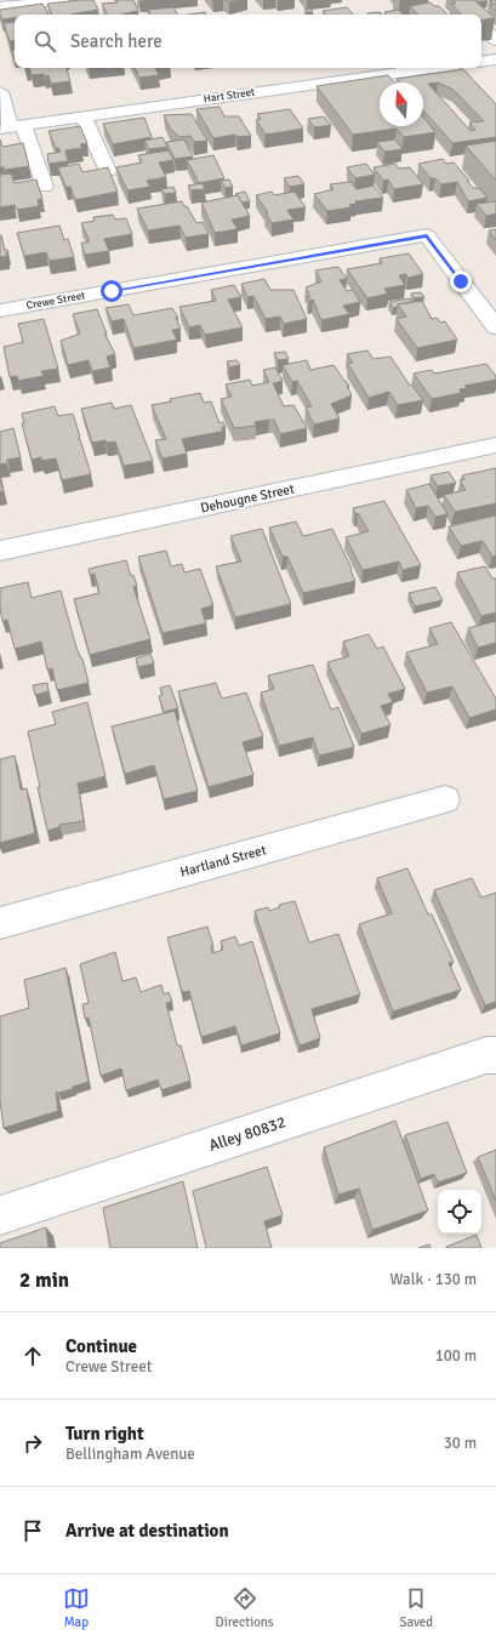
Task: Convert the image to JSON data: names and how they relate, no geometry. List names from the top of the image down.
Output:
{
  "streets": {
    "street": [
      "Hart Street",
      "Crewe Street",
      "Dehougne Street",
      "Hartland Street",
      "Alley 80832"
    ]
  },
  "north": "top",
  "page": {
    "search": "Search here",
    "heading": ["2 min", "Walk · 130 m"],
    "list": [
      ["Continue", "Crewe Street", "100 m"],
      ["Turn right", "Bellingham Avenue", "30 m"],
      "Arrive at destination"
    ],
    "nav": ["Map", "Directions", "Saved"]
  }
}
